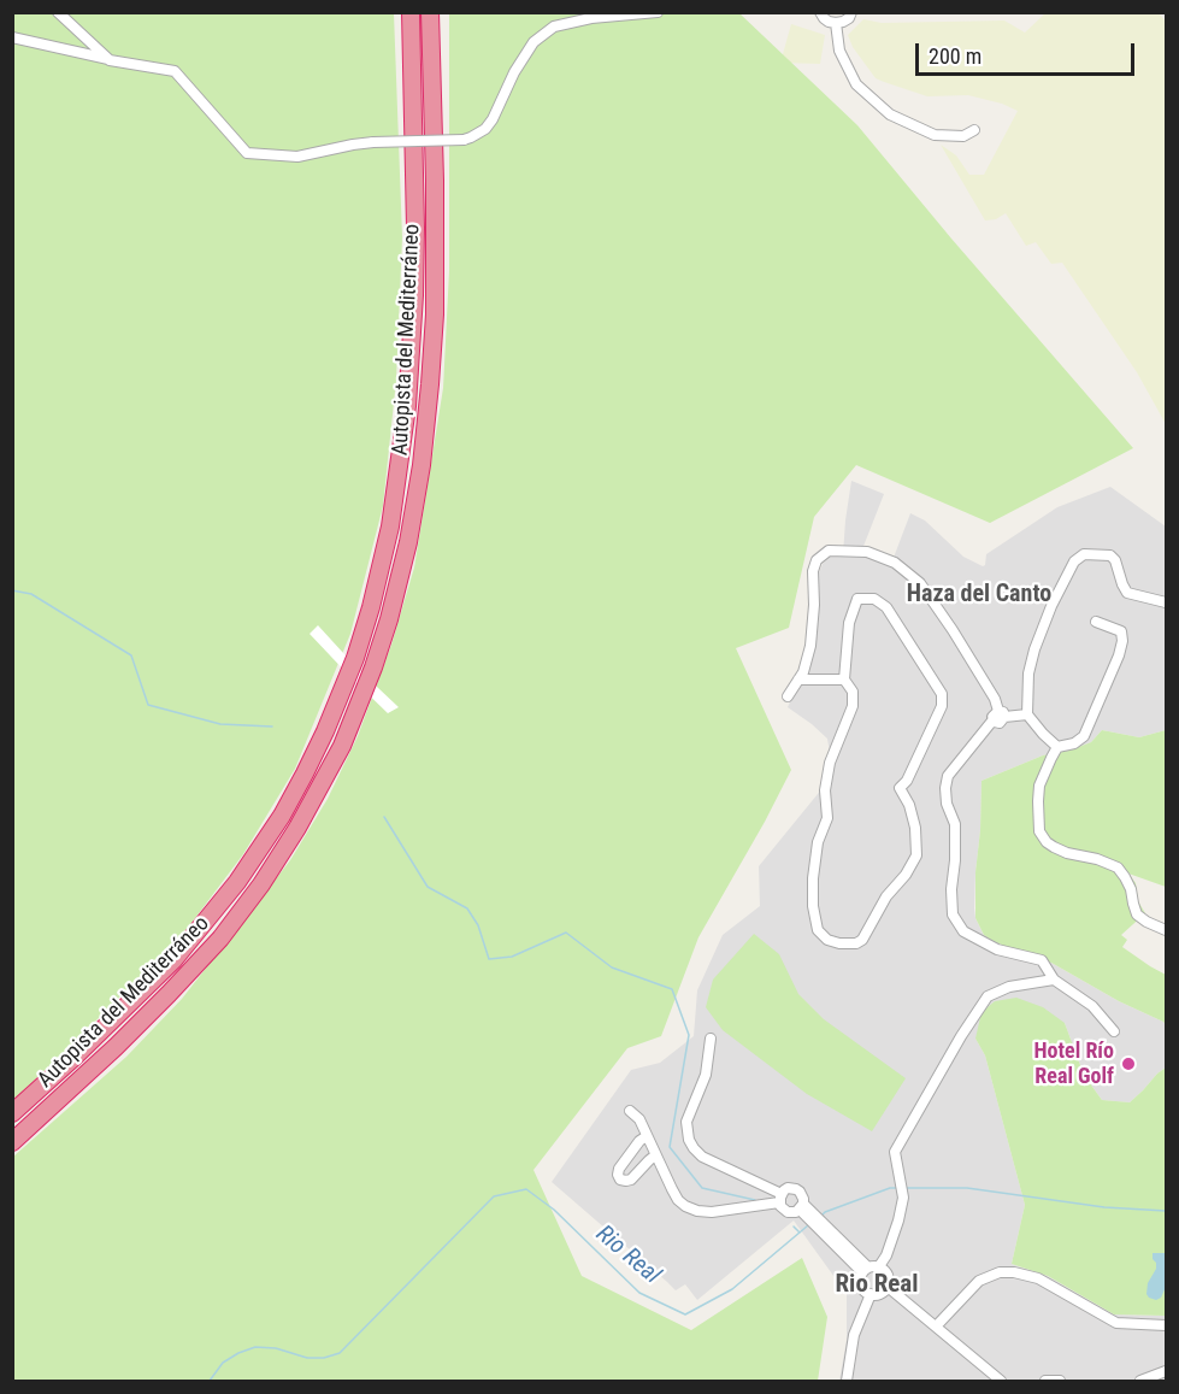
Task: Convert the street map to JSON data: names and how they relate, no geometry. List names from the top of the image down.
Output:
{
  "streets": {
    "highway": ["Autopista del Mediterráneo"]
  },
  "districts": ["Haza del Canto", "Rio Real"],
  "water": ["Rio Real"],
  "places": ["Hotel Río Real Golf"],
  "scale_bar": "200 m"
}
